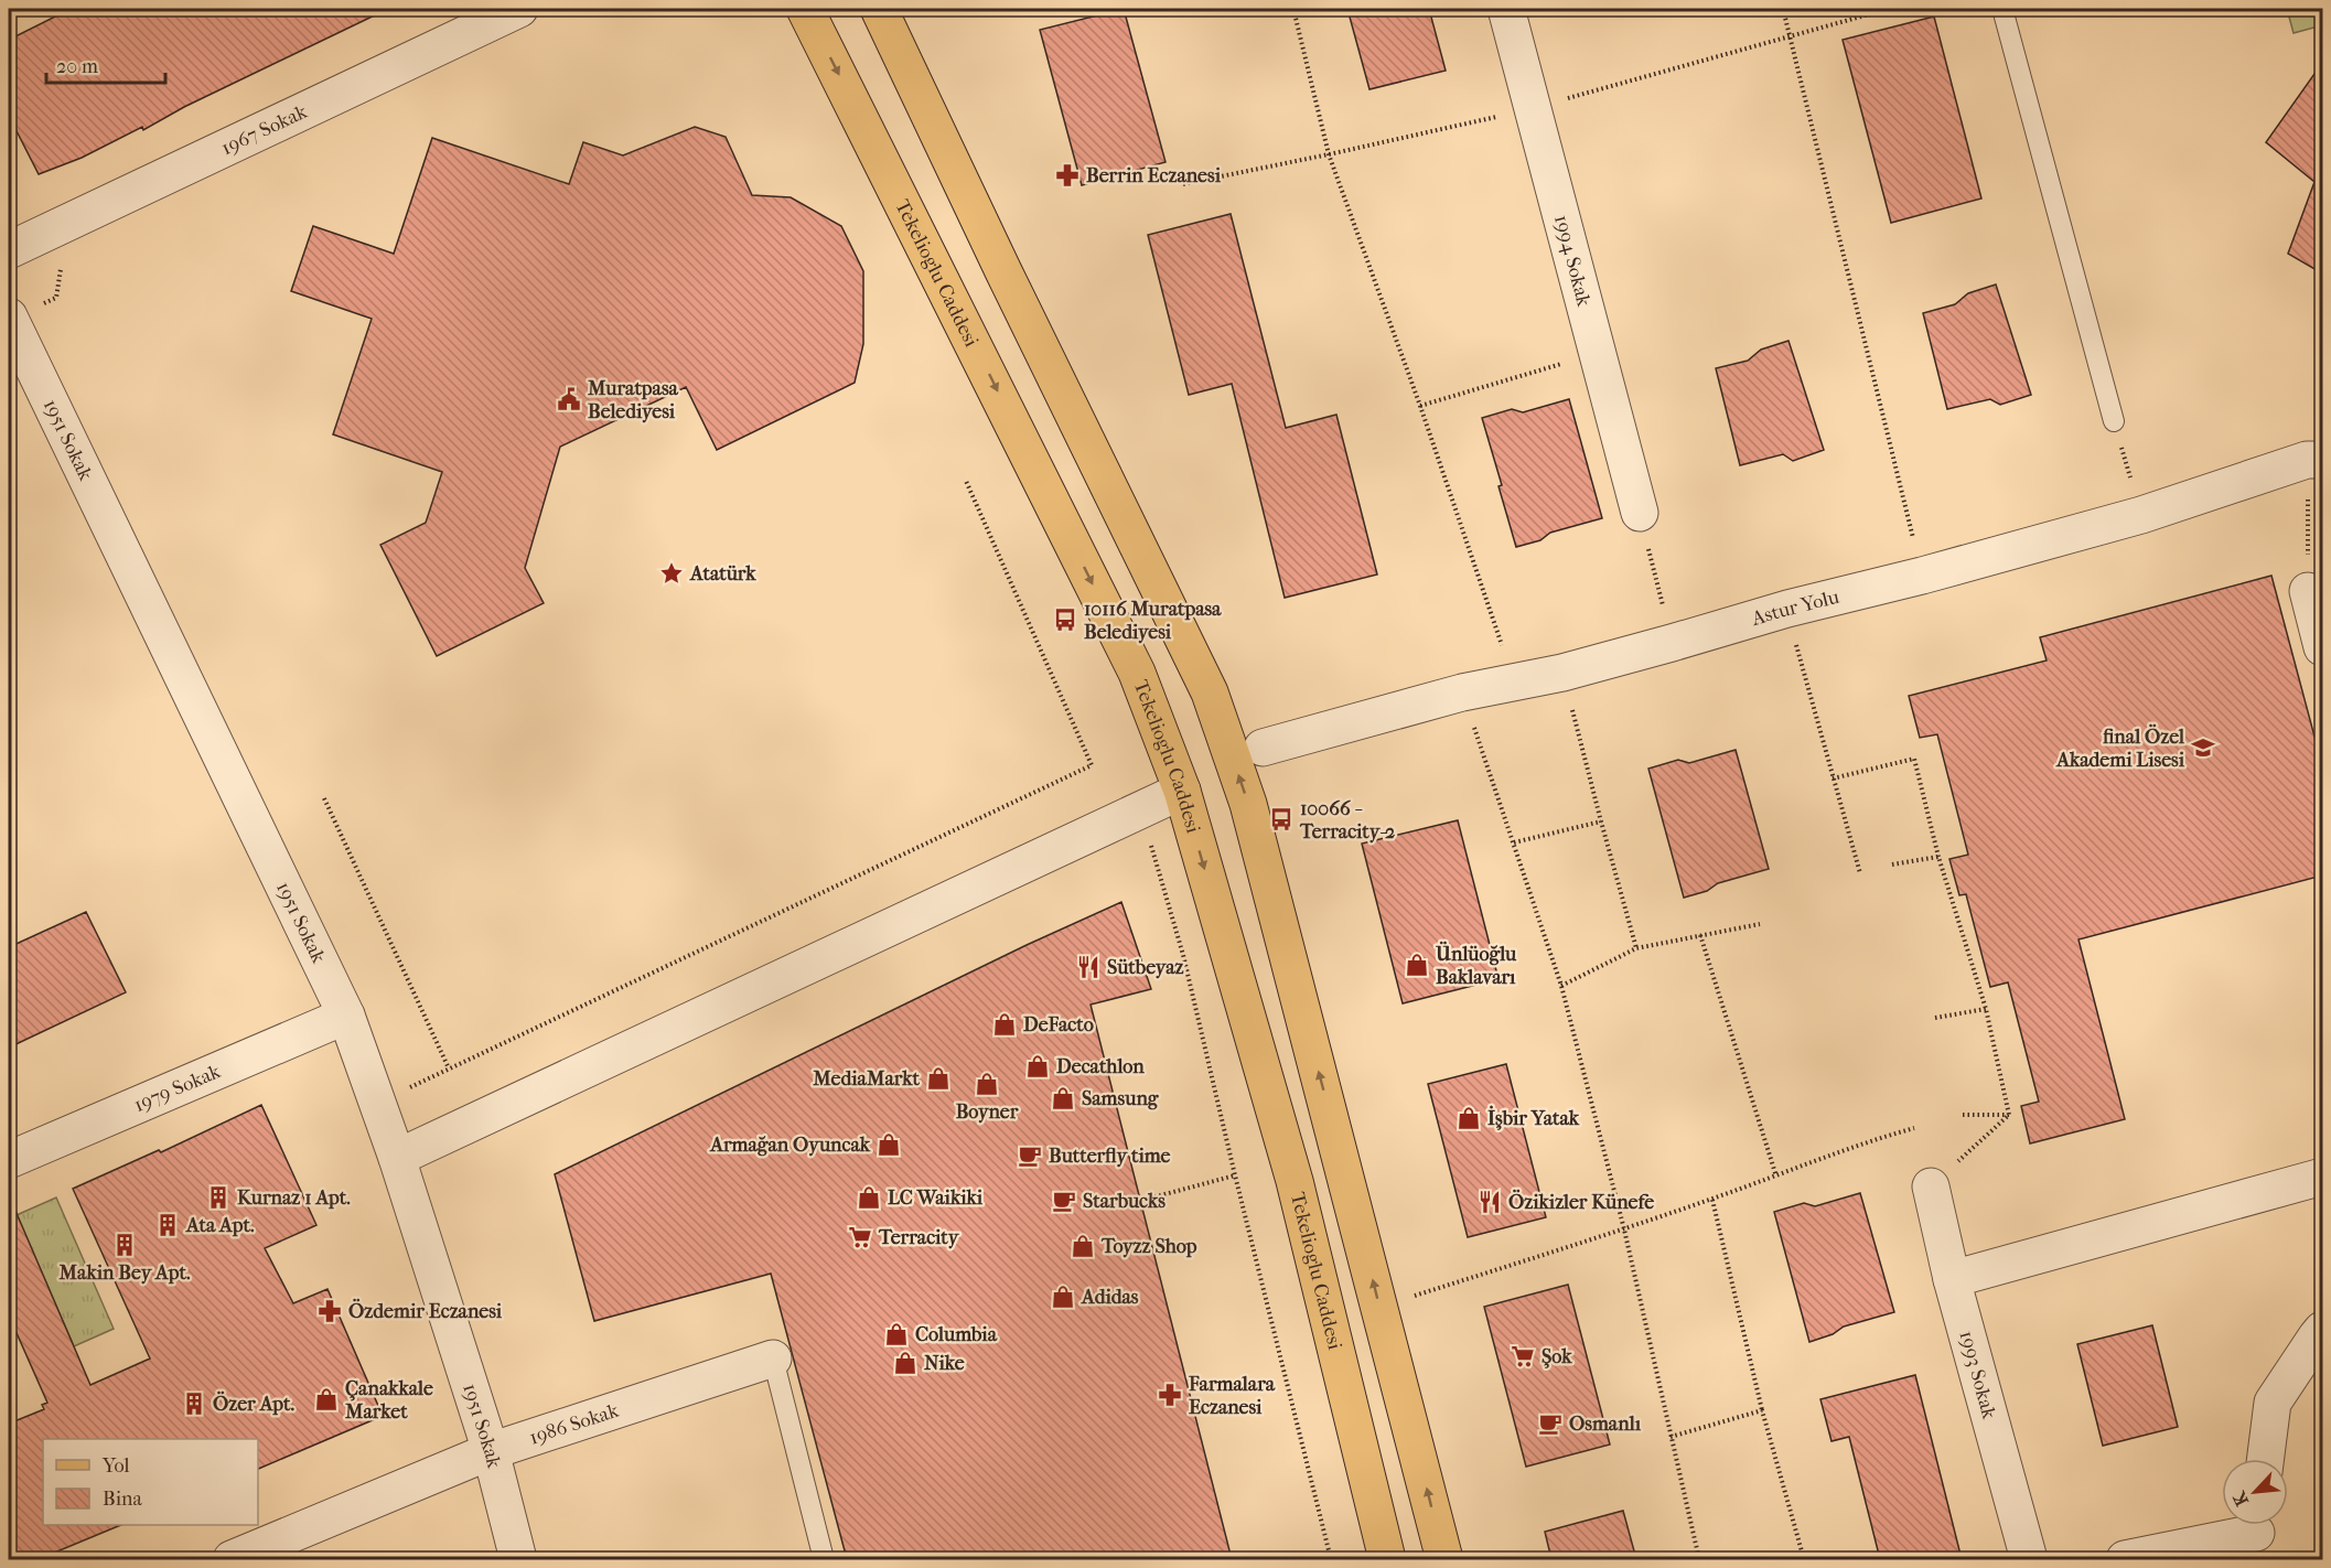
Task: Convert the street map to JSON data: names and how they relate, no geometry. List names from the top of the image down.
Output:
{
  "streets": {
    "main road": ["Tekelioglu Caddesi"],
    "street": [
      "1967 Sokak",
      "1994 Sokak",
      "1951 Sokak",
      "Astur Yolu",
      "1979 Sokak",
      "1993 Sokak",
      "1986 Sokak"
    ]
  },
  "crossings": [
    ["1951 Sokak", "1979 Sokak"],
    ["1951 Sokak", "1986 Sokak"]
  ],
  "places": {
    "pharmacy": ["Berrin Eczanesi", "Özdemir Eczanesi", "Farmalara Eczanesi"],
    "public building": ["Muratpasa Belediyesi"],
    "place": ["Atatürk"],
    "bus stop": ["10116 Muratpasa Belediyesi", "10066 - Terracity-2"],
    "school or university": ["final Özel Akademi Lisesi"],
    "shop": [
      "Ünlüoğlu Baklavarı",
      "DeFacto",
      "Decathlon",
      "MediaMarkt",
      "Boyner",
      "Samsung",
      "İşbir Yatak",
      "Armağan Oyuncak",
      "LC Waikiki",
      "Toyzz Shop",
      "Adidas",
      "Columbia",
      "Nike",
      "Çanakkale Market"
    ],
    "restaurant": ["Sütbeyaz", "Özikizler Künefe"],
    "cafe": ["Butterfly time", "Starbucks", "Osmanlı"],
    "building": [
      "Kurnaz 1 Apt.",
      "Ata Apt.",
      "Makin Bey Apt.",
      "Özer Apt."
    ],
    "supermarket": ["Terracity", "Şok"]
  },
  "legend": ["Yol", "Bina"],
  "scale_bar": "20 m",
  "north": "bottom left"
}
